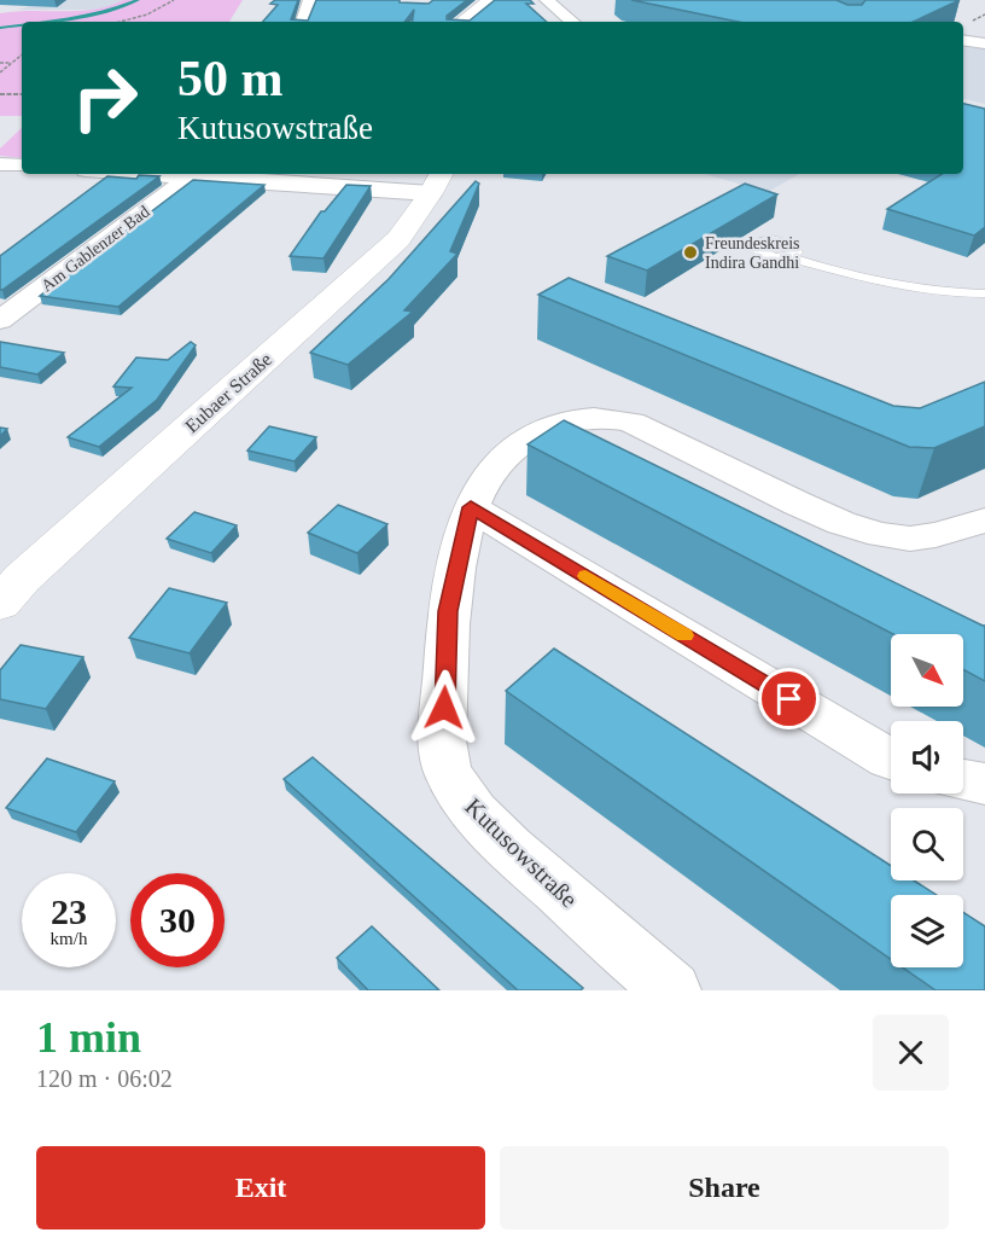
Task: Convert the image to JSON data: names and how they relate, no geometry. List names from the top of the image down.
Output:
{
  "streets": {
    "street": ["Am Gablenzer Bad", "Eubaer Straße", "Kutusowstraße"]
  },
  "crossings": [
    ["Am Gablenzer Bad", "Eubaer Straße"]
  ],
  "places": ["Freundeskreis Indira Gandhi"],
  "north": "bottom right",
  "page": {
    "turn": ["50 m", "Kutusowstraße"],
    "speed": "23 km/h",
    "limit": "30",
    "heading": ["1 min", "120 m · 06:02"],
    "buttons": ["Exit", "Share"]
  }
}
